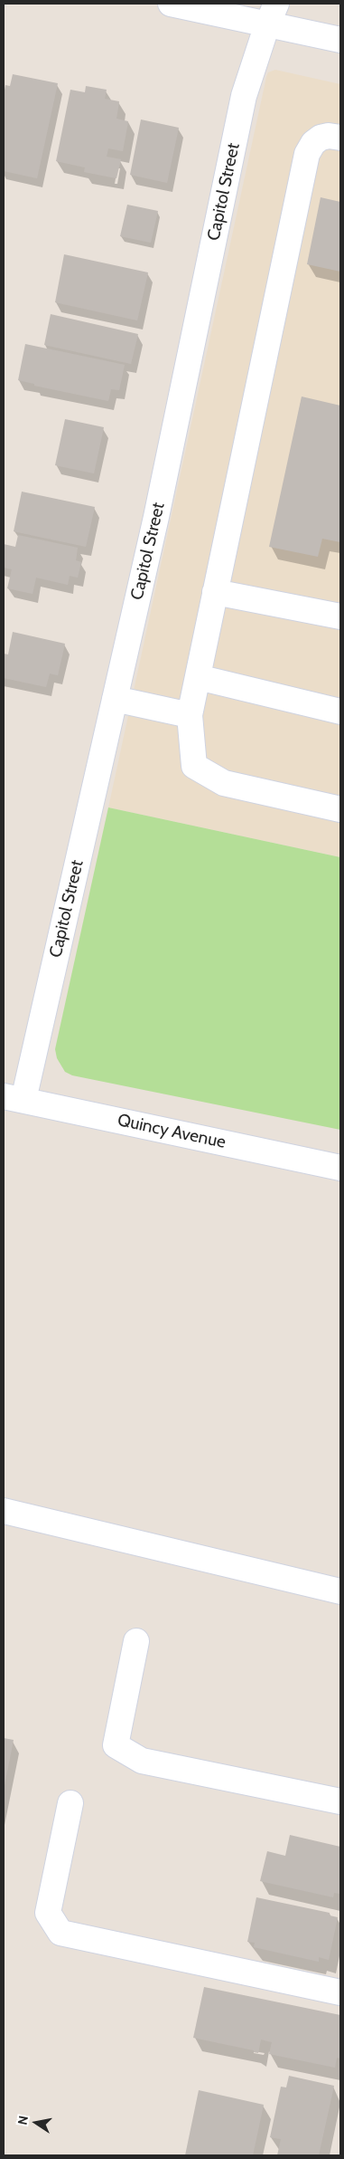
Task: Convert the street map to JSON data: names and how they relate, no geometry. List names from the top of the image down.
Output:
{
  "streets": {
    "street": ["Capitol Street", "Quincy Avenue"]
  },
  "crossings": [
    ["Capitol Street", "Quincy Avenue"]
  ],
  "north": "left"
}
